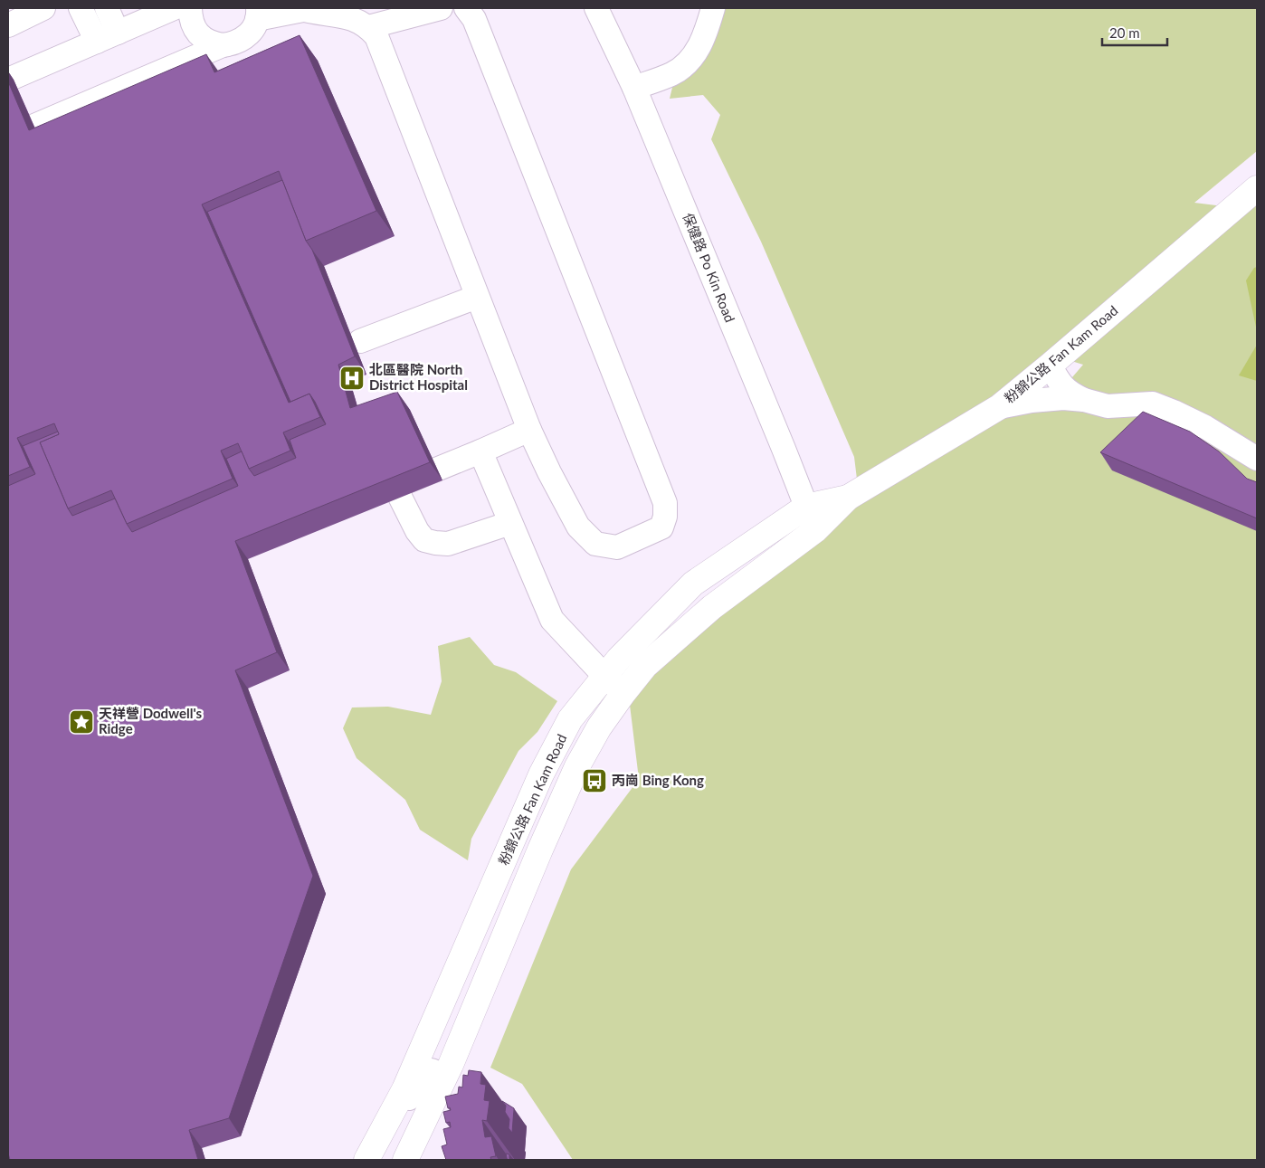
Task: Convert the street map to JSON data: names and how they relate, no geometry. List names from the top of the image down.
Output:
{
  "streets": {
    "main road": ["粉錦公路 Fan Kam Road"],
    "street": ["保健路 Po Kin Road"]
  },
  "crossings": [
    ["保健路 Po Kin Road", "粉錦公路 Fan Kam Road"]
  ],
  "places": {
    "hospital": ["北區醫院 North District Hospital"],
    "place": ["天祥營 Dodwell's Ridge"],
    "bus stop": ["丙崗 Bing Kong"]
  },
  "scale_bar": "20 m"
}
